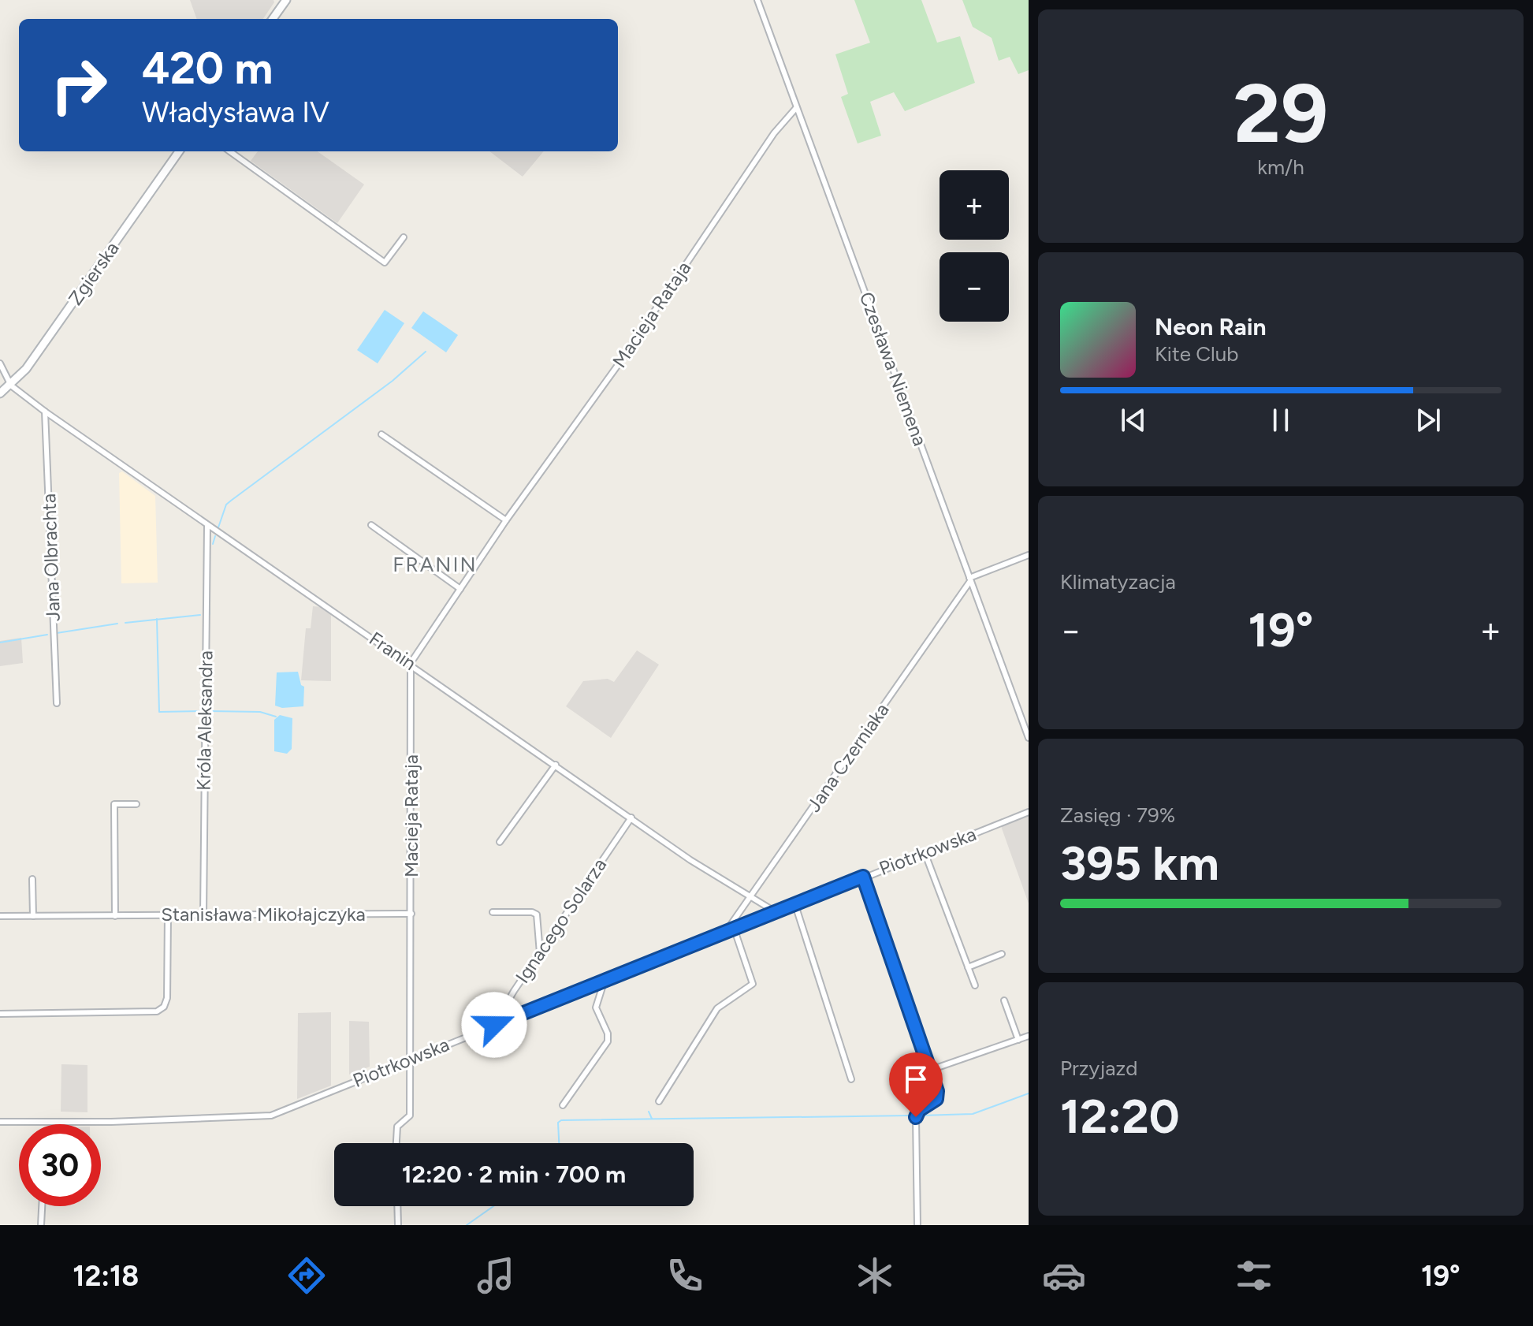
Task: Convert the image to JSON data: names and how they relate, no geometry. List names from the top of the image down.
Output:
{
  "streets": {
    "main road": ["Zgierska"],
    "street": [
      "Macieja Rataja",
      "Czesława Niemena",
      "Jana Olbrachta",
      "Franin",
      "Króla Aleksandra",
      "Jana Czerniaka",
      "Piotrkowska",
      "Stanisława Mikołajczyka",
      "Ignacego Solarza"
    ]
  },
  "crossings": [
    ["Zgierska", "Franin"],
    ["Macieja Rataja", "Czesława Niemena"],
    ["Macieja Rataja", "Franin"],
    ["Macieja Rataja", "Piotrkowska"],
    ["Macieja Rataja", "Stanisława Mikołajczyka"],
    ["Czesława Niemena", "Jana Czerniaka"],
    ["Jana Olbrachta", "Franin"],
    ["Franin", "Króla Aleksandra"],
    ["Franin", "Jana Czerniaka"],
    ["Franin", "Piotrkowska"],
    ["Franin", "Ignacego Solarza"],
    ["Króla Aleksandra", "Stanisława Mikołajczyka"],
    ["Jana Czerniaka", "Piotrkowska"],
    ["Piotrkowska", "Ignacego Solarza"]
  ],
  "districts": ["FRANIN"],
  "page": {
    "tile": [
      ["29", "km/h"],
      "Klimatyzacja",
      ["Zasięg · 79%", "395 km"],
      ["Przyjazd", "12:20"]
    ],
    "turn": ["420 m", "Władysława IV"],
    "map_buttons": ["+", "−"],
    "song": ["Neon Rain", "Kite Club"],
    "heat": ["−", "19°", "+"],
    "limit": "30",
    "trip": "12:20 · 2 min · 700 m",
    "tabs": ["12:18", "19°"]
  }
}
